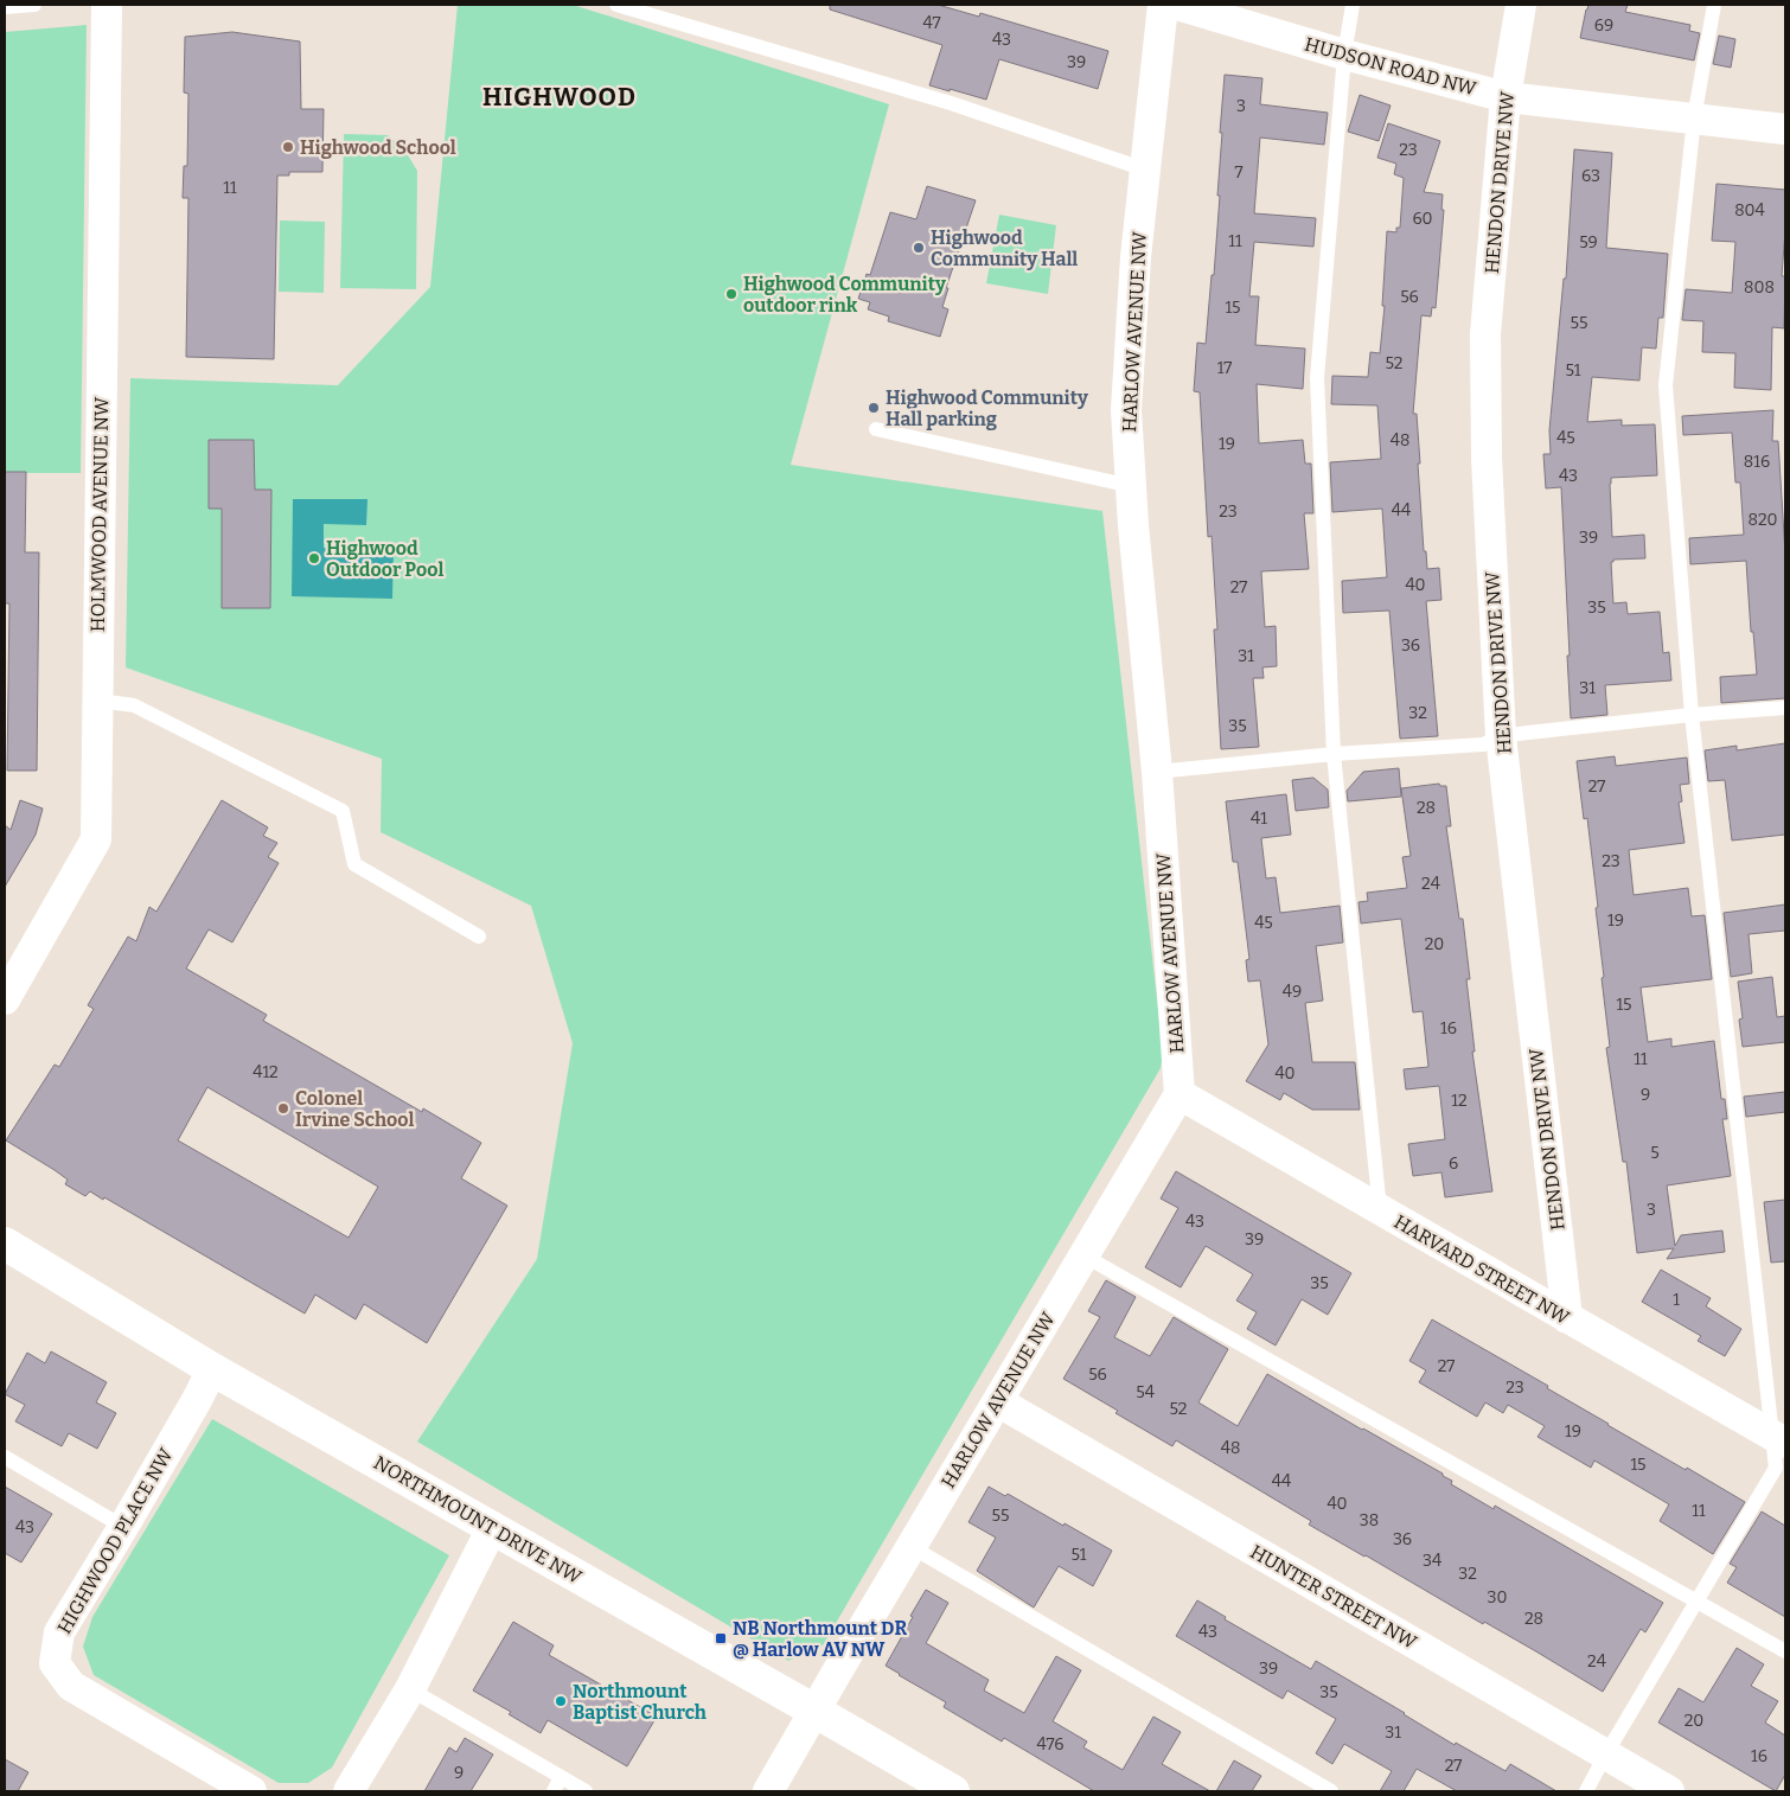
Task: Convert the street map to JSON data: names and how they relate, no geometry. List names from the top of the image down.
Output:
{
  "streets": {
    "street": [
      "HUDSON ROAD NW",
      "HENDON DRIVE NW",
      "HARLOW AVENUE NW",
      "HOLMWOOD AVENUE NW",
      "HARVARD STREET NW",
      "NORTHMOUNT DRIVE NW",
      "HIGHWOOD PLACE NW",
      "HUNTER STREET NW"
    ]
  },
  "crossings": [
    ["HUDSON ROAD NW", "HENDON DRIVE NW"],
    ["HENDON DRIVE NW", "HARVARD STREET NW"],
    ["HARLOW AVENUE NW", "HARVARD STREET NW"],
    ["HARLOW AVENUE NW", "NORTHMOUNT DRIVE NW"],
    ["HARLOW AVENUE NW", "HUNTER STREET NW"],
    ["NORTHMOUNT DRIVE NW", "HIGHWOOD PLACE NW"]
  ],
  "districts": ["HIGHWOOD"],
  "places": {
    "other": [
      "Highwood School",
      "Highwood Community Hall",
      "Highwood Community outdoor rink",
      "Highwood Community Hall parking",
      "Highwood Outdoor Pool",
      "Colonel Irvine School",
      "Northmount Baptist Church"
    ],
    "transit": ["NB Northmount DR @ Harlow AV NW"]
  },
  "house_numbers": [
    "47",
    "69",
    "43",
    "39",
    "3",
    "23",
    "7",
    "63",
    "11",
    "804",
    "60",
    "11",
    "59",
    "808",
    "56",
    "15",
    "55",
    "52",
    "17",
    "51",
    "45",
    "48",
    "19",
    "816",
    "43",
    "44",
    "23",
    "820",
    "39",
    "40",
    "27",
    "35",
    "36",
    "31",
    "31",
    "32",
    "35",
    "27",
    "28",
    "41",
    "23",
    "24",
    "19",
    "45",
    "20",
    "49",
    "15",
    "16",
    "11",
    "412",
    "40",
    "9",
    "12",
    "5",
    "6",
    "3",
    "43",
    "39",
    "35",
    "1",
    "27",
    "56",
    "23",
    "54",
    "52",
    "19",
    "48",
    "15",
    "44",
    "40",
    "11",
    "55",
    "38",
    "43",
    "36",
    "51",
    "34",
    "32",
    "30",
    "28",
    "43",
    "24",
    "39",
    "35",
    "20",
    "31",
    "476",
    "16",
    "27",
    "9"
  ]
}
